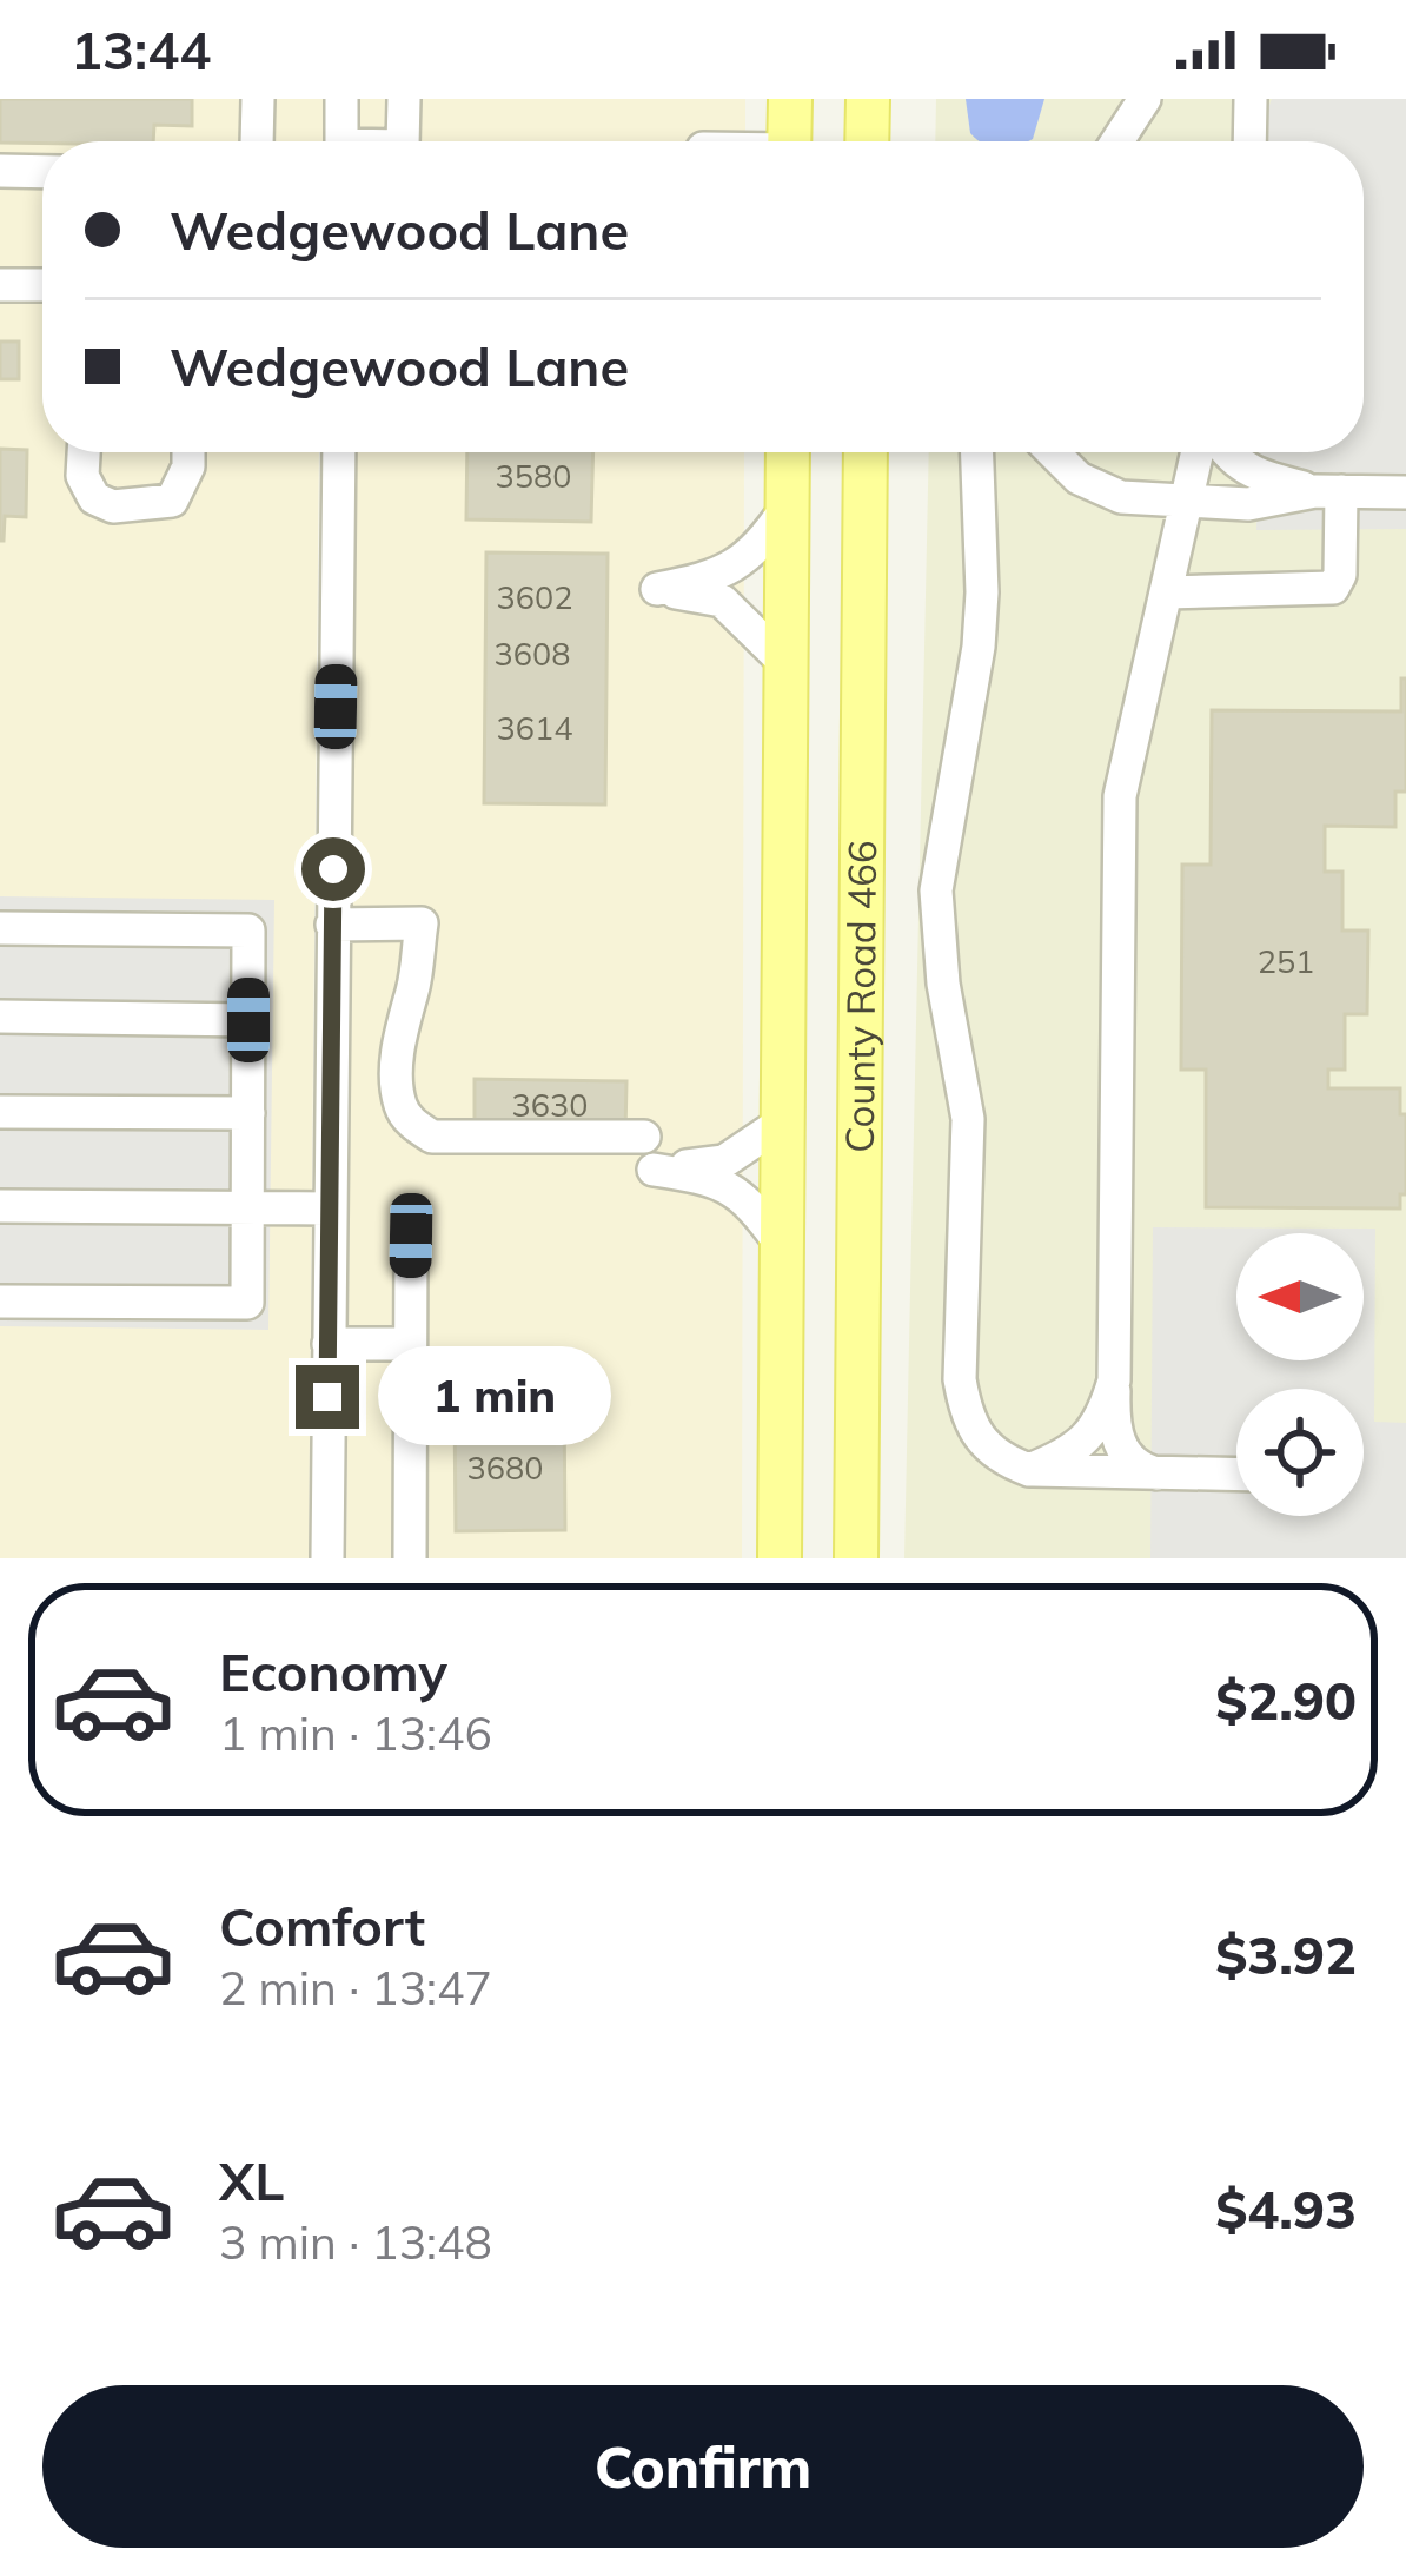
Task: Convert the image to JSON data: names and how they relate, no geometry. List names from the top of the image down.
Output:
{
  "streets": {
    "main road": ["County Road 466"]
  },
  "house_numbers": [
    "3580",
    "3602",
    "3608",
    "3614",
    "251",
    "3630",
    "3680"
  ],
  "north": "left",
  "page": {
    "status": "13:44",
    "banner": ["Wedgewood Lane", "Wedgewood Lane"],
    "bubble": "1 min",
    "list": [
      {
        "name": "Economy",
        "note": "1 min · 13:46",
        "value": "$2.90"
      },
      {
        "name": "Comfort",
        "note": "2 min · 13:47",
        "value": "$3.92"
      },
      {
        "name": "XL",
        "note": "3 min · 13:48",
        "value": "$4.93"
      }
    ],
    "buttons": "Confirm"
  }
}
